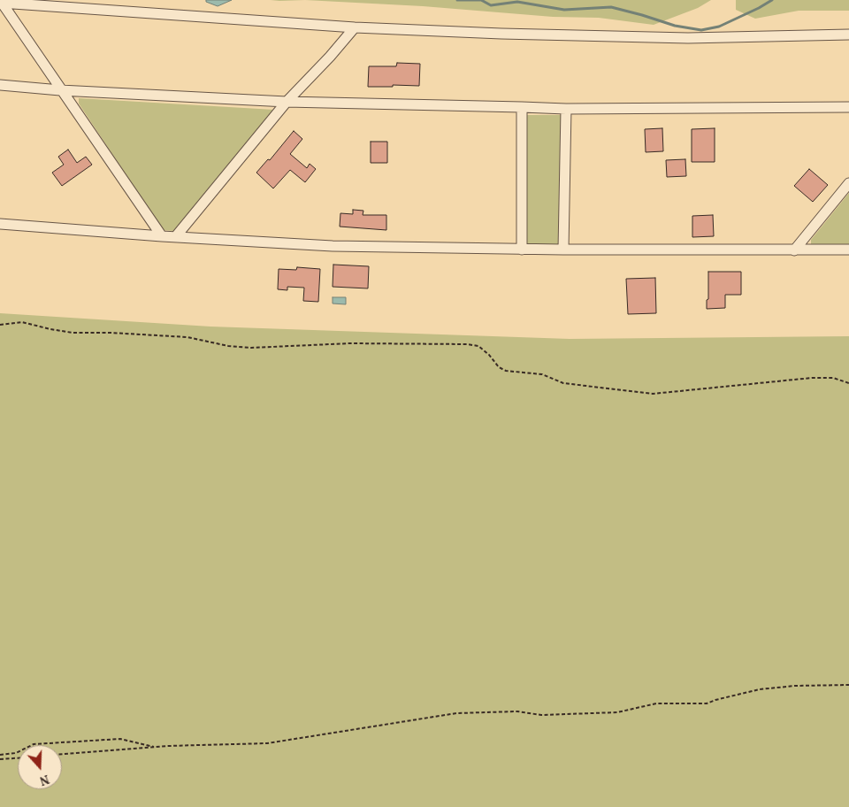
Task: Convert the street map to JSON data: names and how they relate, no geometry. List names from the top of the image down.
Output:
{
  "north": "bottom"
}
